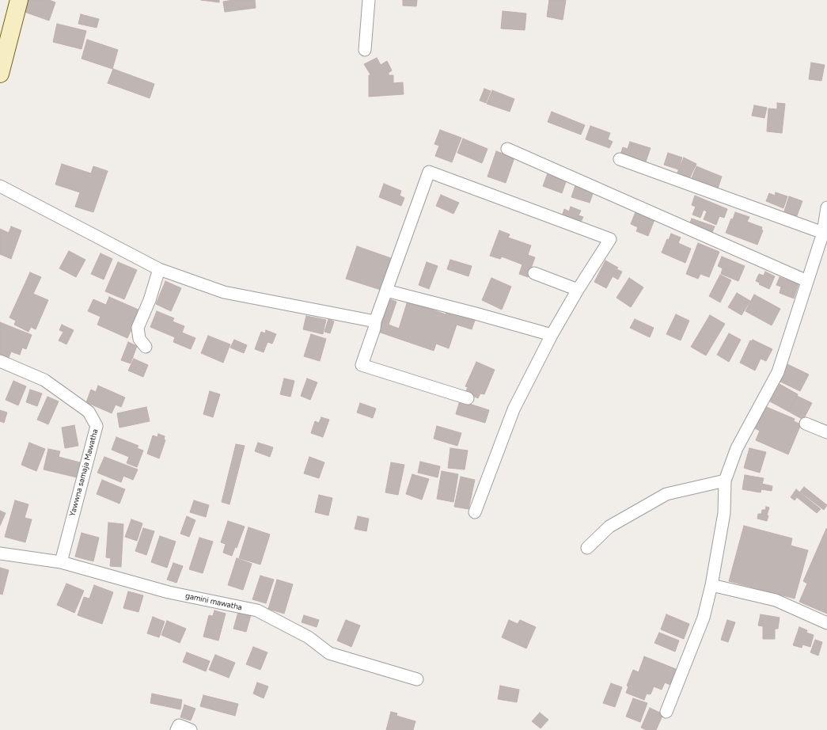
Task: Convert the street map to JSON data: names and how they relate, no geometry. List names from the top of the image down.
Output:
{
  "streets": {
    "street": ["Yawwna samaja Mawatha", "gamini mawatha"]
  },
  "crossings": [
    ["Yawwna samaja Mawatha", "gamini mawatha"]
  ]
}
